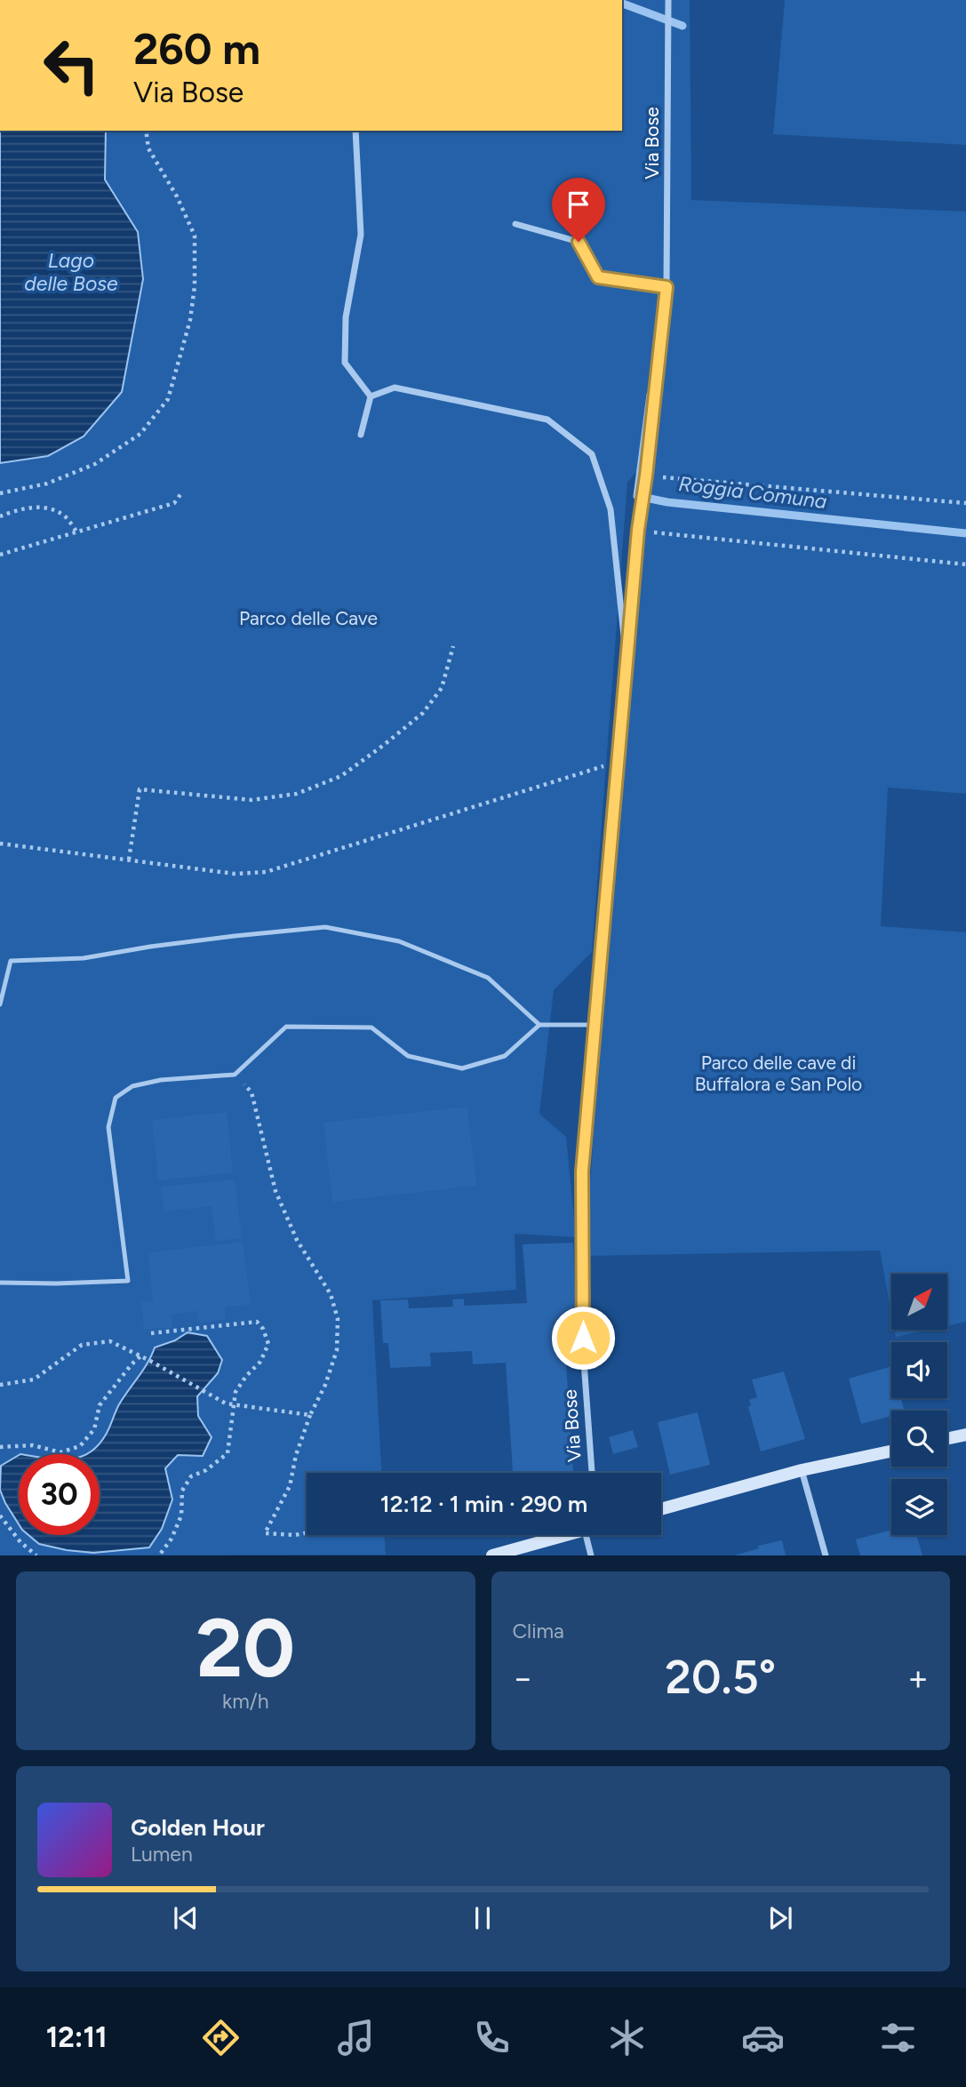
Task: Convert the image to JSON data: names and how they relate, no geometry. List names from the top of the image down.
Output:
{
  "streets": {
    "street": ["Via Bose"]
  },
  "water": ["Lago delle Bose", "Roggia Comuna"],
  "parks": ["Parco delle Cave", "Parco delle cave di Buffalora e San Polo"],
  "north": "top right",
  "page": {
    "turn": ["260 m", "Via Bose"],
    "limit": "30",
    "trip": "12:12 · 1 min · 290 m",
    "tile": [
      ["20", "km/h"],
      "Clima"
    ],
    "heat": ["−", "20.5°", "+"],
    "song": ["Golden Hour", "Lumen"],
    "tabs": "12:11"
  }
}
